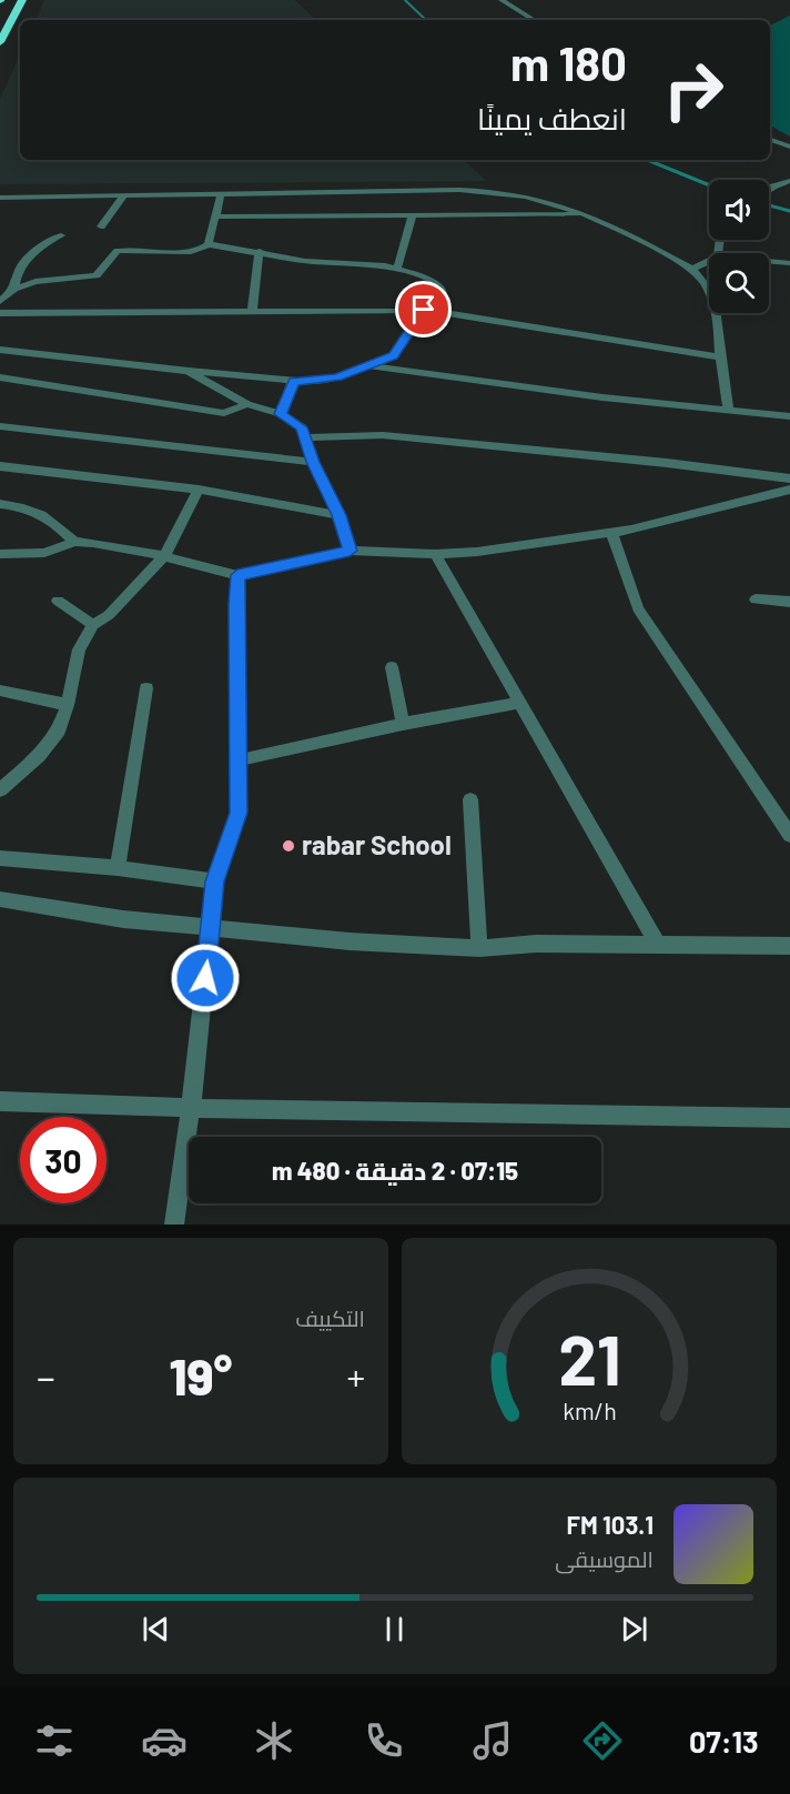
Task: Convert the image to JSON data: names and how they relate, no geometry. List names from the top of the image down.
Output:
{
  "places": ["rabar School"],
  "page": {
    "turn": ["180 m", "انعطف يمينًا"],
    "limit": "30",
    "trip": "07:15 · 2 دقيقة · 480 m",
    "tile": "التكييف",
    "heat": ["−", "19°", "+"],
    "song": ["103.1 FM", "الموسيقى"],
    "tabs": "07:13",
    "gauge": ["21", "km/h"]
  }
}
